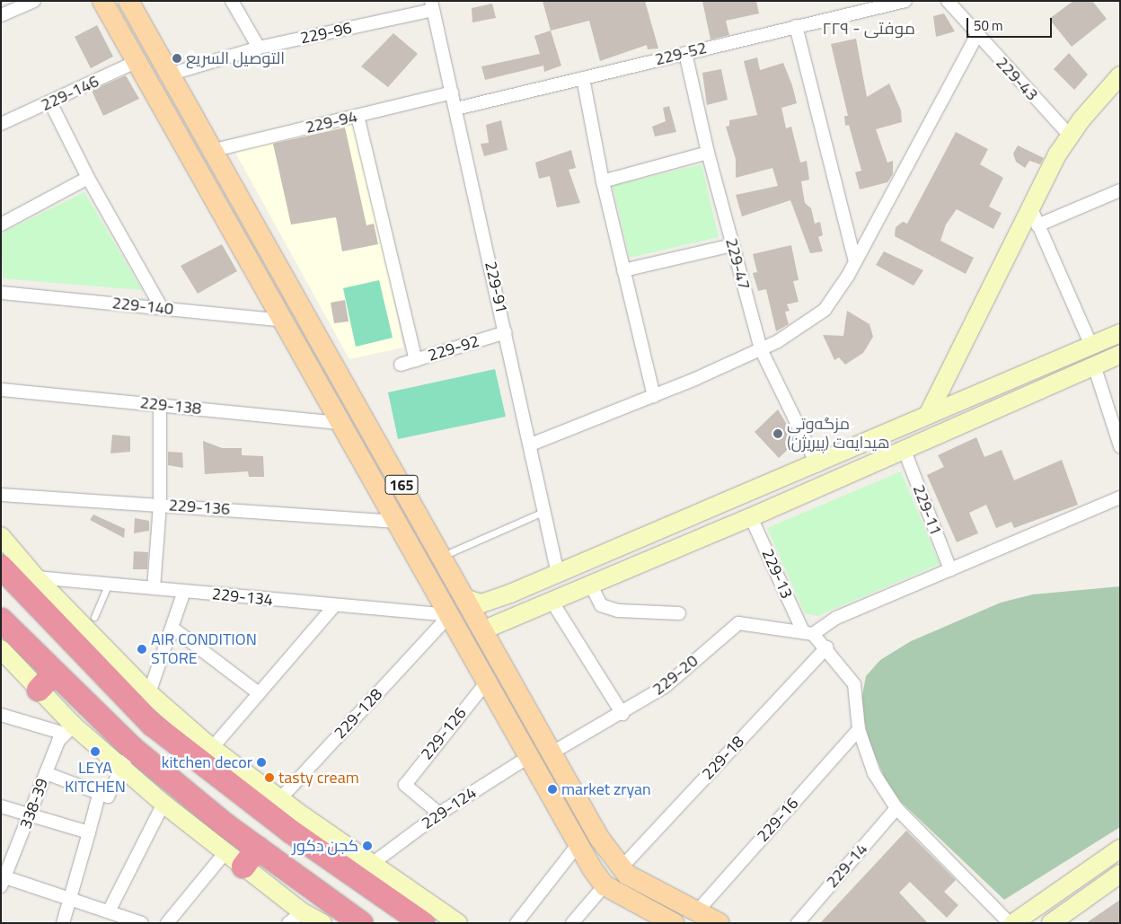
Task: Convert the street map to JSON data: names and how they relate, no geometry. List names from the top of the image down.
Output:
{
  "streets": {
    "main road": ["165"],
    "street": [
      "229-96",
      "229-52",
      "229-43",
      "229-146",
      "229-94",
      "229-47",
      "229-91",
      "229-140",
      "229-92",
      "229-138",
      "229-136",
      "229-11",
      "229-13",
      "229-134",
      "229-20",
      "229-128",
      "229-126",
      "229-18",
      "338-39",
      "229-124",
      "229-16",
      "229-14"
    ]
  },
  "crossings": [
    ["229-96", "229-91"],
    ["229-96", "165"],
    ["229-52", "229-47"],
    ["229-52", "229-91"],
    ["229-146", "165"],
    ["229-94", "229-91"],
    ["229-94", "165"],
    ["229-91", "229-92"],
    ["229-140", "165"],
    ["229-138", "165"],
    ["165", "229-136"],
    ["165", "229-134"],
    ["165", "229-20"],
    ["165", "229-128"],
    ["165", "229-126"],
    ["165", "229-18"],
    ["165", "229-124"],
    ["165", "229-16"],
    ["229-13", "229-20"],
    ["229-134", "229-128"],
    ["229-126", "229-124"]
  ],
  "districts": ["موفتی - ٢٢٩"],
  "places": [
    "التوصيل السريع",
    "مزگه‌وتی هیدایه‌ت (پیریژن)",
    "AIR CONDITION STORE",
    "LEYA KITCHEN",
    "kitchen decor",
    "tasty cream",
    "market zryan",
    "كجن دكور"
  ],
  "scale_bar": "50 m"
}
